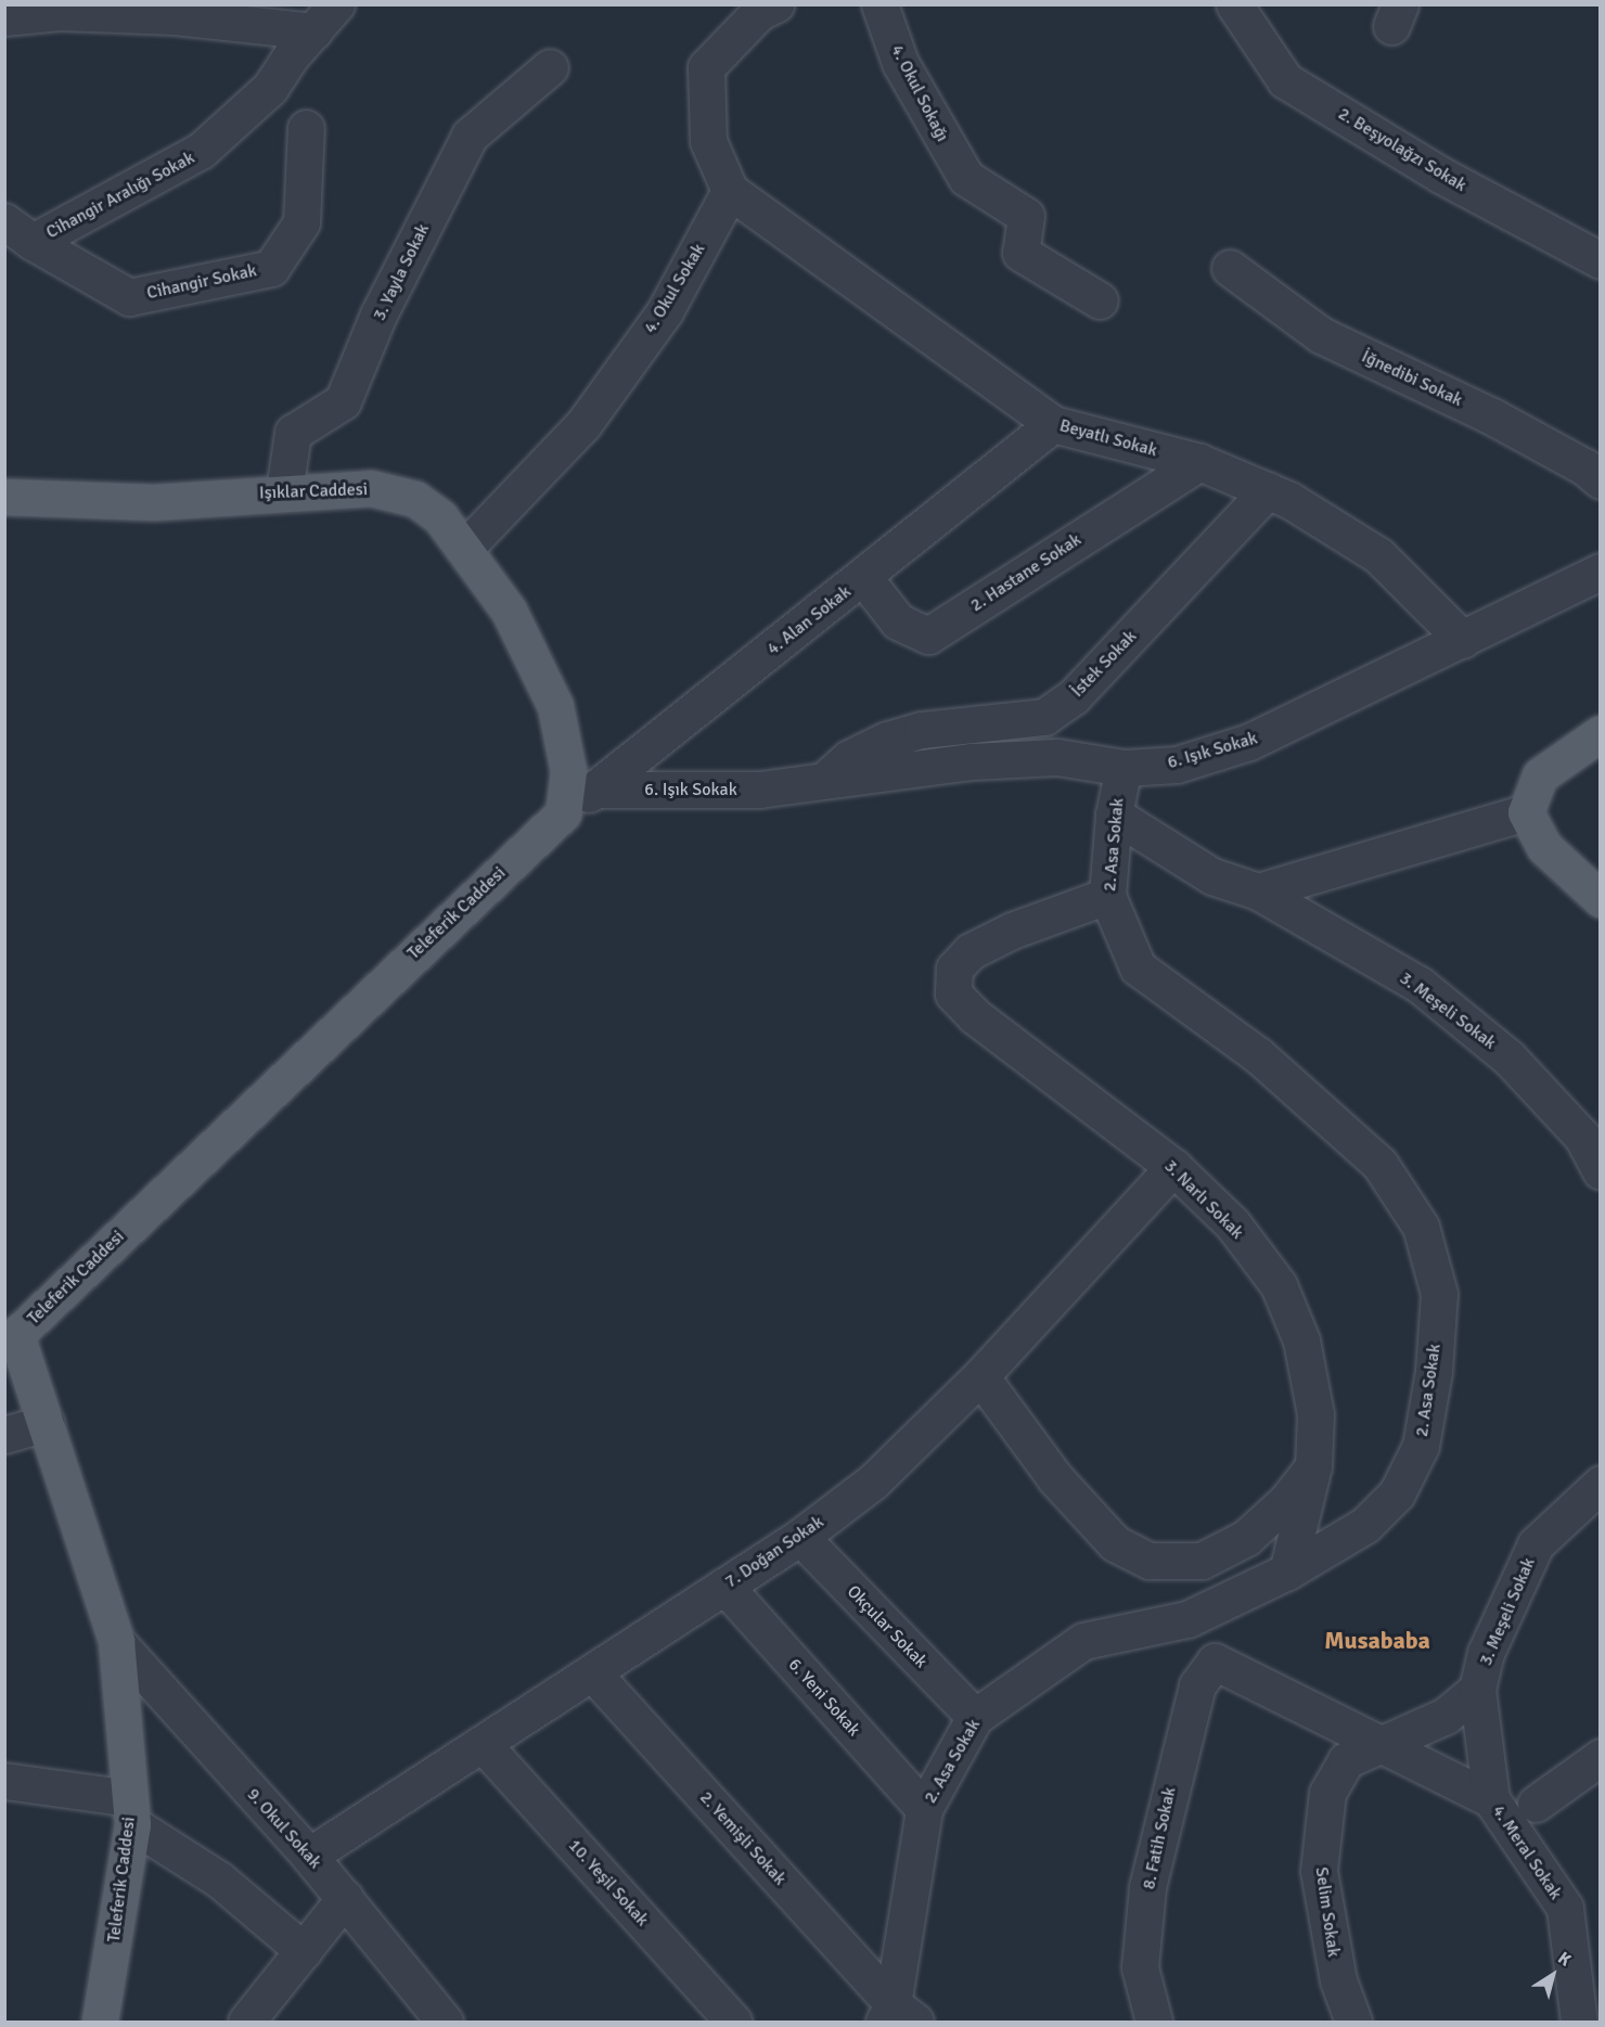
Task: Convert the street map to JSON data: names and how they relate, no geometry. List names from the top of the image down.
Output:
{
  "streets": {
    "main road": ["Işıklar Caddesi", "Teleferik Caddesi"],
    "street": [
      "4. Okul Sokağı",
      "2. Beşyolağzı Sokak",
      "Cihangir Aralığı Sokak",
      "3. Yayla Sokak",
      "Cihangir Sokak",
      "4. Okul Sokak",
      "İğnedibi Sokak",
      "Beyatlı Sokak",
      "2. Hastane Sokak",
      "4. Alan Sokak",
      "İstek Sokak",
      "6. Işık Sokak",
      "2. Asa Sokak",
      "3. Meşeli Sokak",
      "3. Narlı Sokak",
      "7. Doğan Sokak",
      "Okçular Sokak",
      "6. Yeni Sokak",
      "9. Okul Sokak",
      "2. Yemişli Sokak",
      "8. Fatih Sokak",
      "4. Meral Sokak",
      "10. Yeşil Sokak",
      "Selim Sokak"
    ]
  },
  "crossings": [
    ["Cihangir Aralığı Sokak", "Cihangir Sokak"],
    ["3. Yayla Sokak", "Işıklar Caddesi"],
    ["4. Okul Sokak", "Beyatlı Sokak"],
    ["4. Okul Sokak", "Işıklar Caddesi"],
    ["Beyatlı Sokak", "2. Hastane Sokak"],
    ["Beyatlı Sokak", "4. Alan Sokak"],
    ["Beyatlı Sokak", "İstek Sokak"],
    ["Beyatlı Sokak", "6. Işık Sokak"],
    ["Işıklar Caddesi", "4. Alan Sokak"],
    ["Işıklar Caddesi", "Teleferik Caddesi"],
    ["2. Hastane Sokak", "4. Alan Sokak"],
    ["4. Alan Sokak", "6. Işık Sokak"],
    ["4. Alan Sokak", "Teleferik Caddesi"],
    ["İstek Sokak", "6. Işık Sokak"],
    ["6. Işık Sokak", "2. Asa Sokak"],
    ["2. Asa Sokak", "3. Meşeli Sokak"],
    ["2. Asa Sokak", "3. Narlı Sokak"],
    ["2. Asa Sokak", "Okçular Sokak"],
    ["2. Asa Sokak", "6. Yeni Sokak"],
    ["2. Asa Sokak", "2. Yemişli Sokak"],
    ["Teleferik Caddesi", "9. Okul Sokak"],
    ["3. Meşeli Sokak", "4. Meral Sokak"],
    ["3. Narlı Sokak", "7. Doğan Sokak"],
    ["7. Doğan Sokak", "Okçular Sokak"],
    ["7. Doğan Sokak", "6. Yeni Sokak"],
    ["7. Doğan Sokak", "9. Okul Sokak"],
    ["7. Doğan Sokak", "2. Yemişli Sokak"],
    ["7. Doğan Sokak", "10. Yeşil Sokak"],
    ["8. Fatih Sokak", "4. Meral Sokak"],
    ["4. Meral Sokak", "Selim Sokak"]
  ],
  "districts": ["Musababa"],
  "north": "top right"
}
